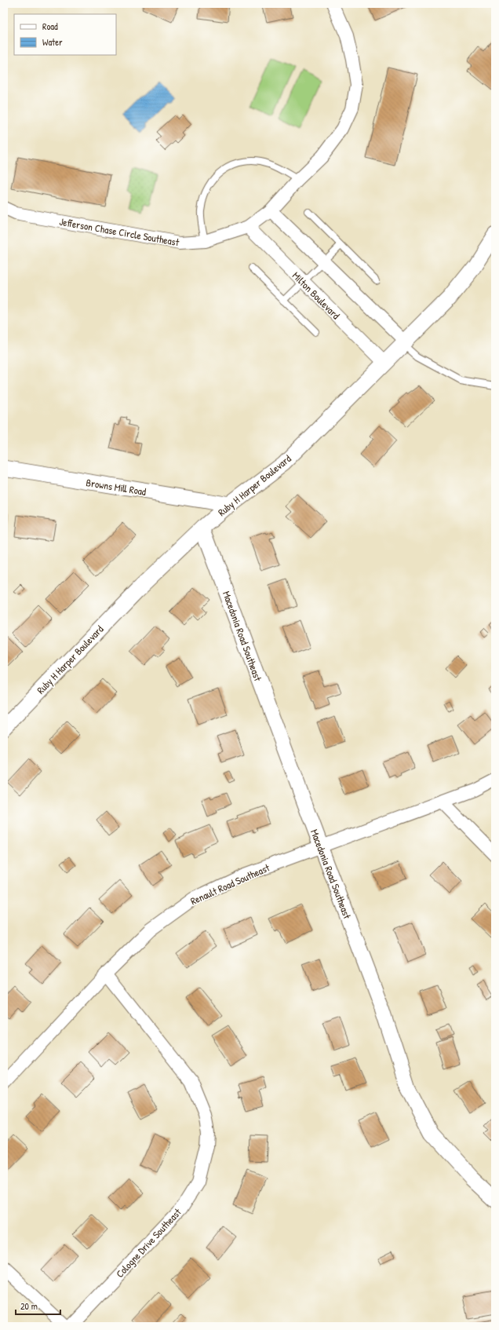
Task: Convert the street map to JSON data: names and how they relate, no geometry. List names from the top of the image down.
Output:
{
  "streets": {
    "street": [
      "Jefferson Chase Circle Southeast",
      "Milton Boulevard",
      "Ruby H Harper Boulevard",
      "Browns Mill Road",
      "Macedonia Road Southeast",
      "Renault Road Southeast",
      "Cologne Drive Southeast"
    ]
  },
  "crossings": [
    ["Jefferson Chase Circle Southeast", "Milton Boulevard"],
    ["Milton Boulevard", "Ruby H Harper Boulevard"],
    ["Ruby H Harper Boulevard", "Browns Mill Road"],
    ["Ruby H Harper Boulevard", "Macedonia Road Southeast"],
    ["Macedonia Road Southeast", "Renault Road Southeast"],
    ["Renault Road Southeast", "Cologne Drive Southeast"]
  ],
  "legend": ["Road", "Water"],
  "scale_bar": "20 m"
}
